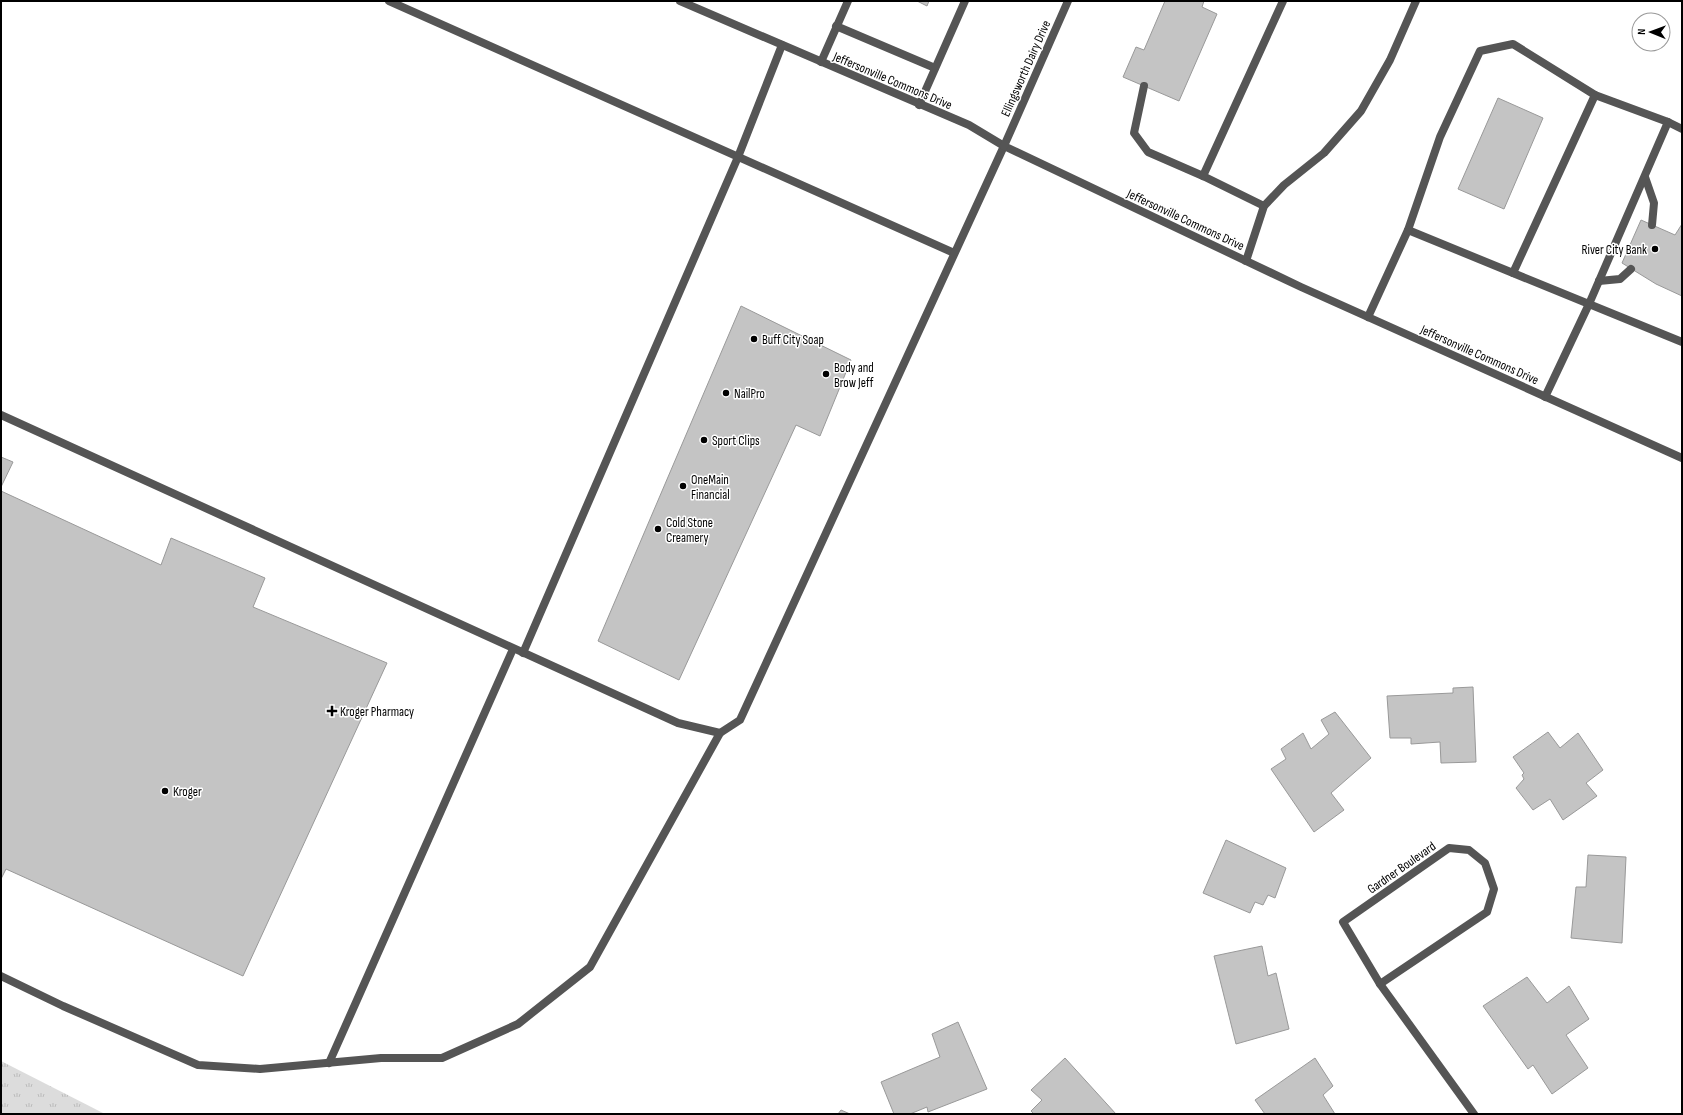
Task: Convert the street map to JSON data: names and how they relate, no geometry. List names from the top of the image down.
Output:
{
  "streets": {
    "street": ["Ellingsworth Dairy Drive", "Jeffersonville Commons Drive", "Gardner Boulevard"]
  },
  "crossings": [
    ["Ellingsworth Dairy Drive", "Jeffersonville Commons Drive"]
  ],
  "places": {
    "other": [
      "River City Bank",
      "Buff City Soap",
      "Body and Brow Jeff",
      "NailPro",
      "Sport Clips",
      "OneMain Financial",
      "Cold Stone Creamery",
      "Kroger"
    ],
    "health": ["Kroger Pharmacy"]
  },
  "north": "left"
}
